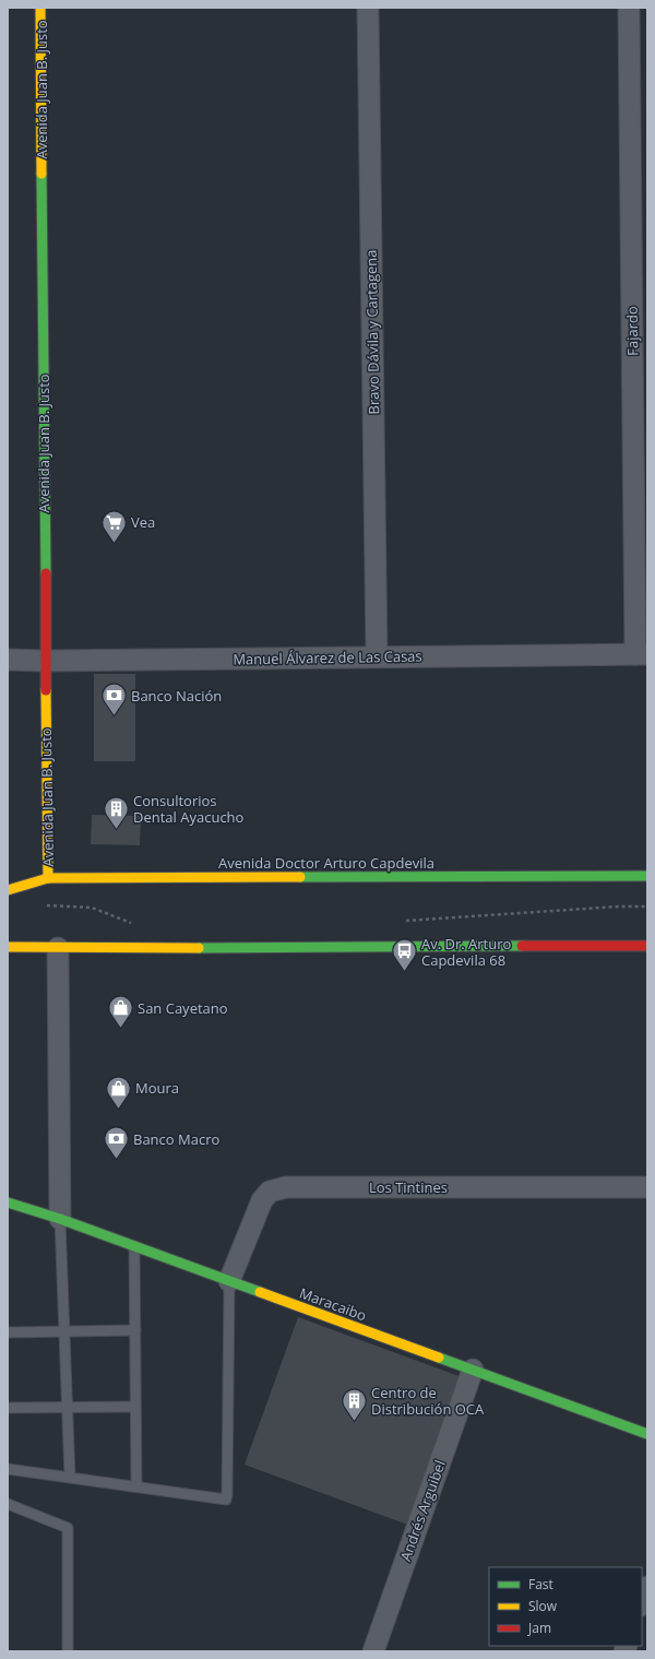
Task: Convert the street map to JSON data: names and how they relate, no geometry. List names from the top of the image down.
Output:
{
  "streets": {
    "main road": ["Avenida Juan B. Justo", "Avenida Doctor Arturo Capdevila", "Maracaibo"],
    "street": [
      "Fajardo",
      "Bravo Dávila y Cartagena",
      "Manuel Álvarez de Las Casas",
      "Los Tintines",
      "Andrés Arguibel"
    ]
  },
  "crossings": [
    ["Avenida Juan B. Justo", "Manuel Álvarez de Las Casas"],
    ["Avenida Juan B. Justo", "Avenida Doctor Arturo Capdevila"],
    ["Fajardo", "Manuel Álvarez de Las Casas"],
    ["Bravo Dávila y Cartagena", "Manuel Álvarez de Las Casas"],
    ["Los Tintines", "Maracaibo"],
    ["Maracaibo", "Andrés Arguibel"]
  ],
  "places": {
    "supermarket": ["Vea"],
    "bank": ["Banco Nación", "Banco Macro"],
    "building": ["Consultorios Dental Ayacucho", "Centro de Distribución OCA"],
    "bus stop": ["Av. Dr. Arturo Capdevila 68"],
    "shop": ["San Cayetano", "Moura"]
  },
  "legend": ["Fast", "Slow", "Jam"]
}
